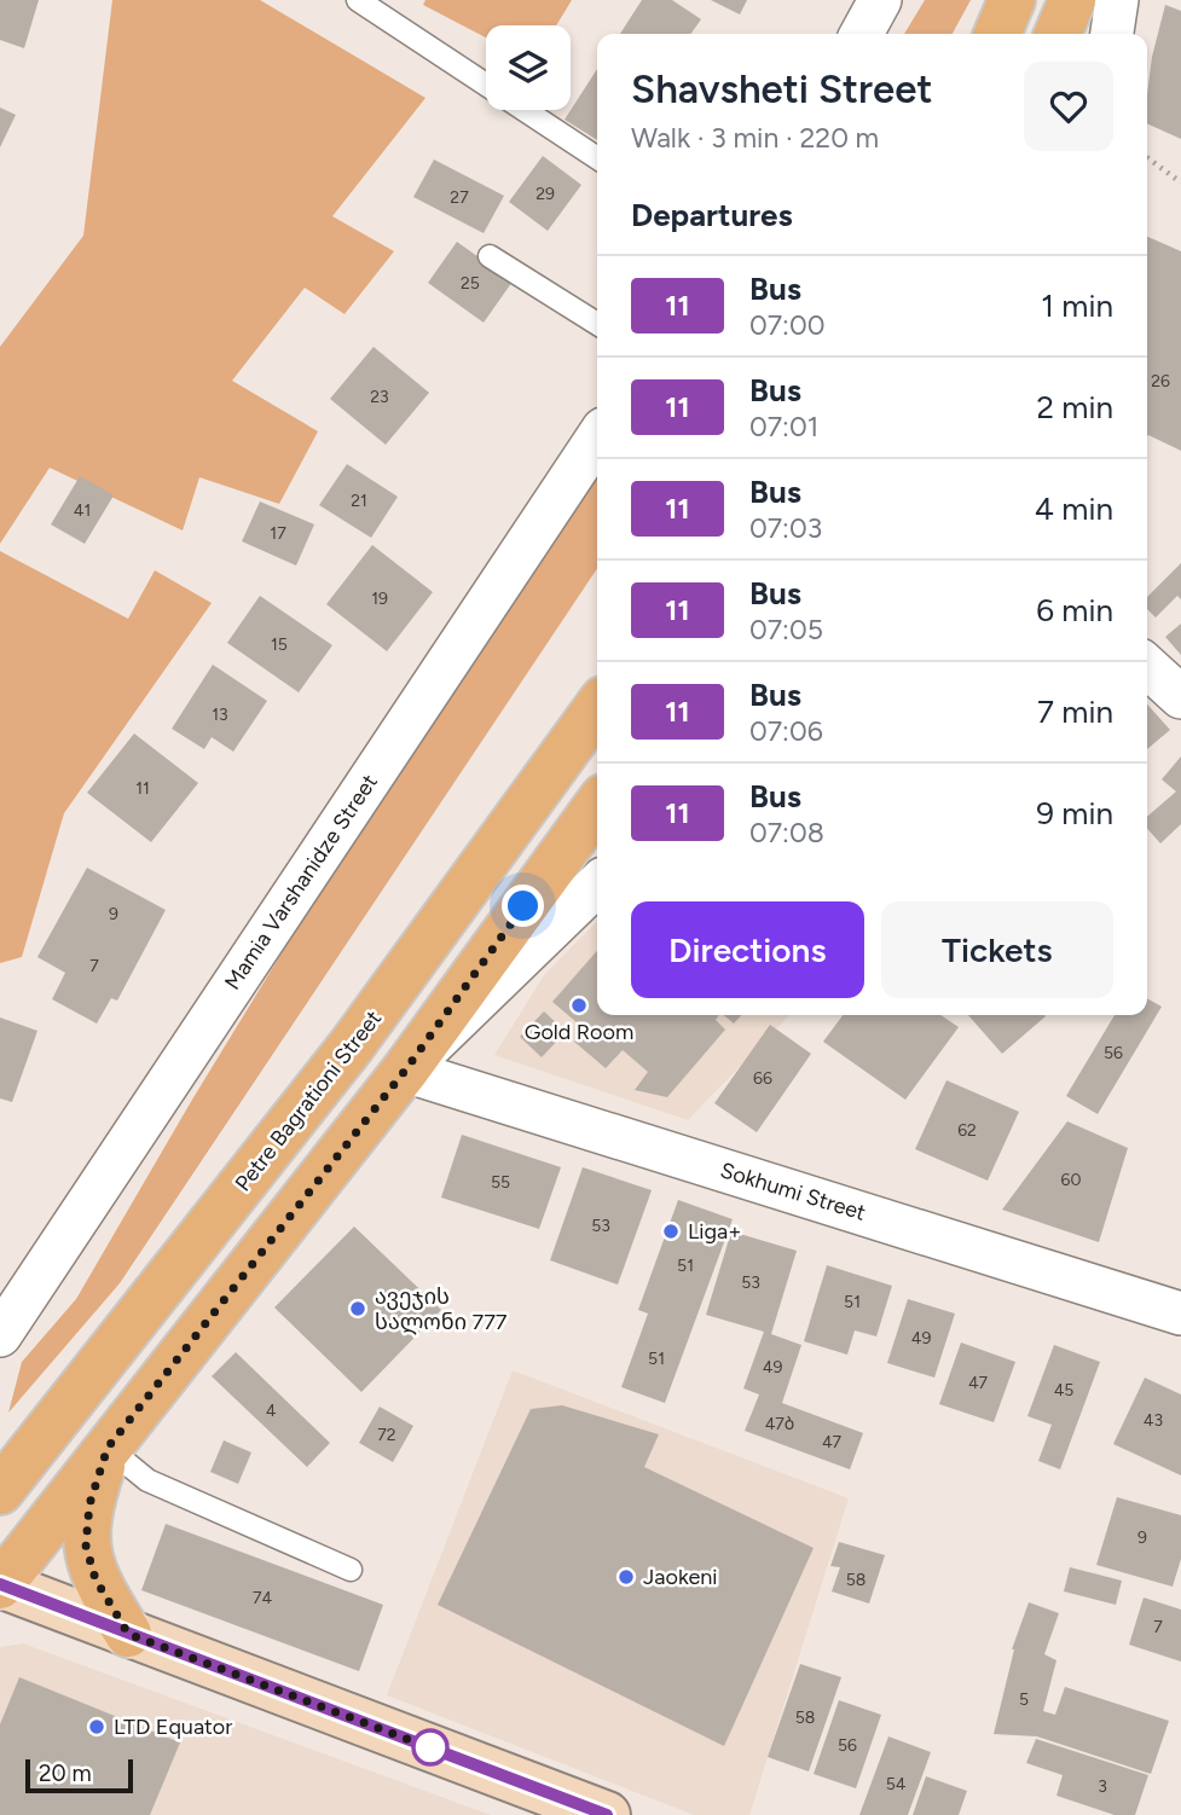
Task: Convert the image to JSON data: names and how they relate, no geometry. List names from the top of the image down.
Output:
{
  "streets": {
    "main road": ["Petre Bagrationi Street"],
    "street": ["Mamia Varshanidze Street", "Sokhumi Street"]
  },
  "places": [
    "Gold Room",
    "Liga+",
    "ავეჯის სალონი 777",
    "Jaokeni",
    "LTD Equator"
  ],
  "lines": ["bus line 11"],
  "house_numbers": [
    "29",
    "27",
    "25",
    "26",
    "23",
    "21",
    "41",
    "17",
    "19",
    "15",
    "13",
    "11",
    "9",
    "7",
    "56",
    "66",
    "62",
    "60",
    "55",
    "53",
    "51",
    "53",
    "51",
    "49",
    "51",
    "49",
    "47",
    "45",
    "4",
    "43",
    "47ბ",
    "72",
    "47",
    "9",
    "58",
    "74",
    "7",
    "5",
    "58",
    "56",
    "54",
    "3"
  ],
  "scale_bar": "20 m",
  "page": {
    "heading": [
      ["Shavsheti Street", "Walk · 3 min · 220 m"],
      "Departures"
    ],
    "list": [
      {
        "mark": "11",
        "name": "Bus",
        "note": "07:00",
        "value": "1 min"
      },
      {
        "mark": "11",
        "name": "Bus",
        "note": "07:01",
        "value": "2 min"
      },
      {
        "mark": "11",
        "name": "Bus",
        "note": "07:03",
        "value": "4 min"
      },
      {
        "mark": "11",
        "name": "Bus",
        "note": "07:05",
        "value": "6 min"
      },
      {
        "mark": "11",
        "name": "Bus",
        "note": "07:06",
        "value": "7 min"
      },
      {
        "mark": "11",
        "name": "Bus",
        "note": "07:08",
        "value": "9 min"
      }
    ],
    "buttons": ["Directions", "Tickets"],
    "scale": "20 m"
  }
}
